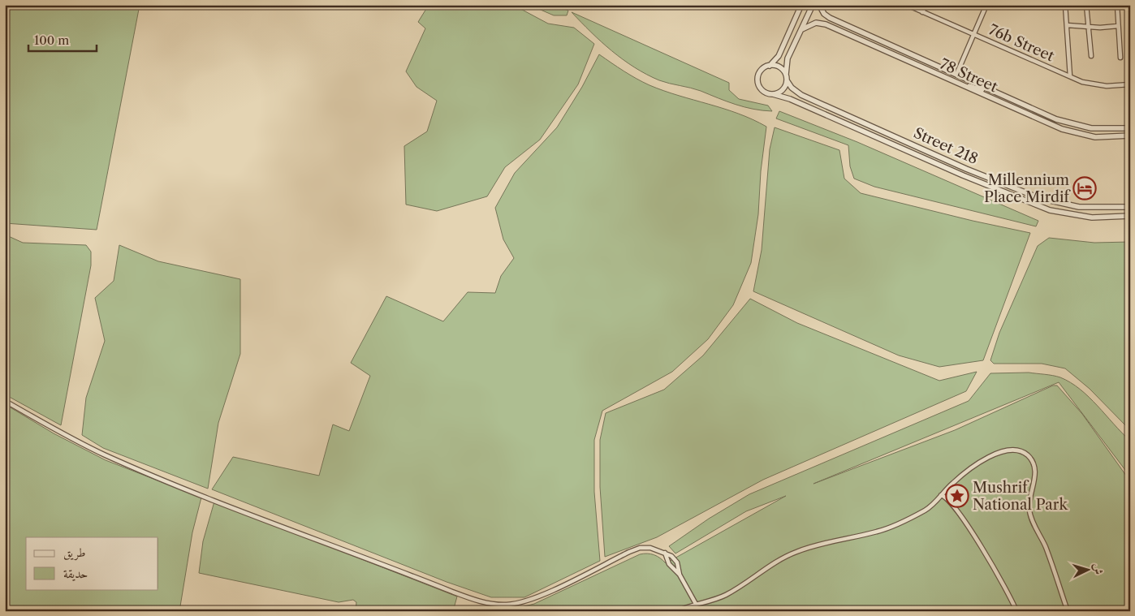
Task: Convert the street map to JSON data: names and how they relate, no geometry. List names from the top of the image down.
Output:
{
  "streets": {
    "street": ["76b Street", "78 Street", "Street 218"]
  },
  "places": {
    "hotel": ["Millennium Place Mirdif"],
    "place": ["Mushrif National Park"]
  },
  "legend": ["طريق", "حديقة"],
  "scale_bar": "100 m",
  "north": "right"
}
